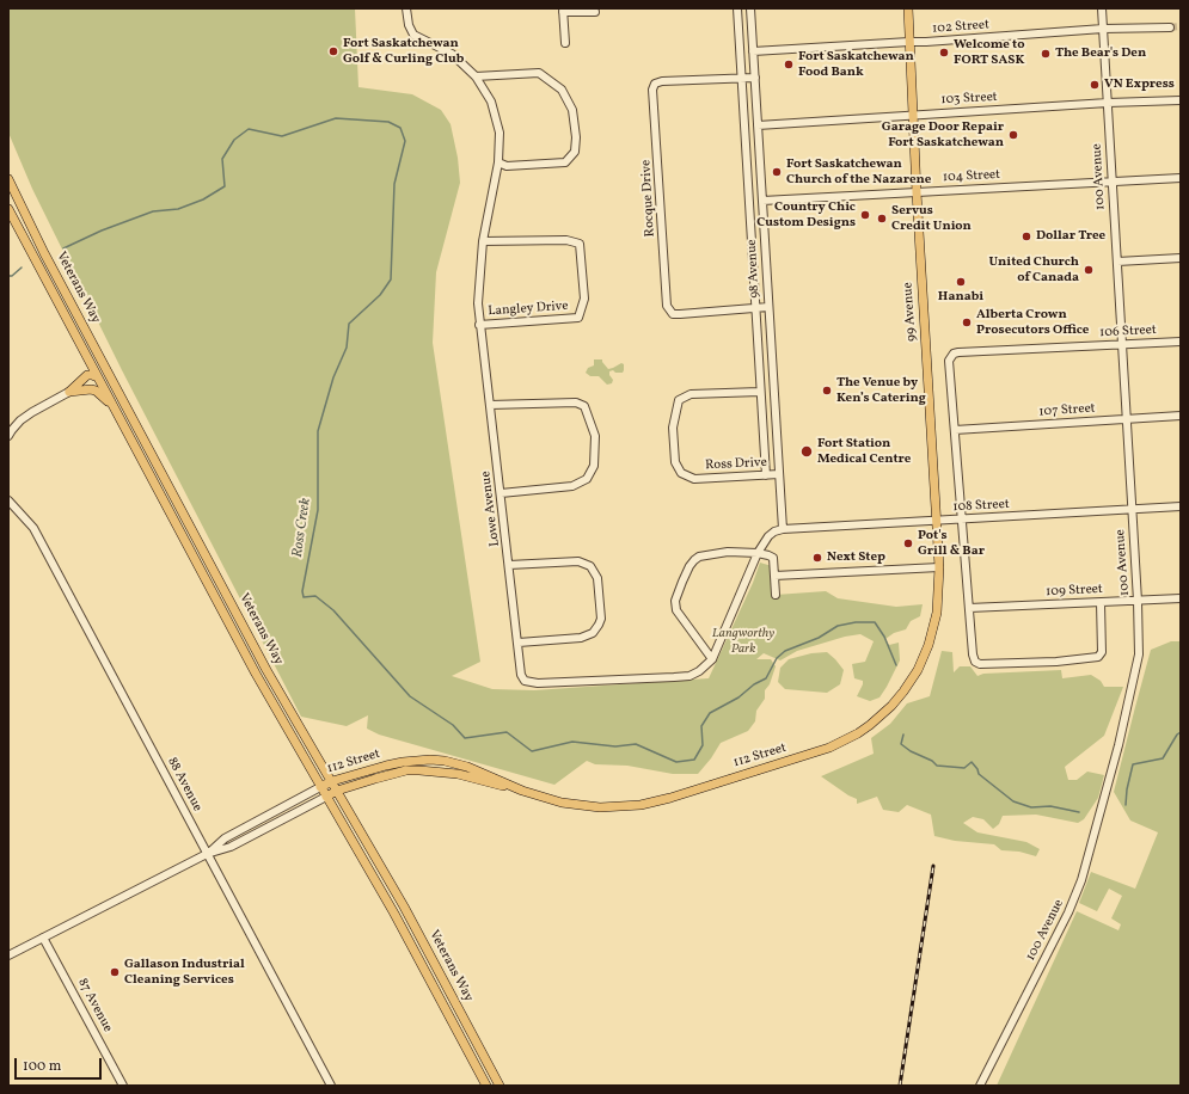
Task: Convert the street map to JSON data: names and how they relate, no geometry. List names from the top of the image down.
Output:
{
  "streets": {
    "main road": ["Veterans Way", "99 Avenue", "112 Street"],
    "street": [
      "102 Street",
      "103 Street",
      "104 Street",
      "100 Avenue",
      "Rocque Drive",
      "98 Avenue",
      "Langley Drive",
      "106 Street",
      "107 Street",
      "Ross Drive",
      "108 Street",
      "Lowe Avenue",
      "109 Street",
      "88 Avenue",
      "87 Avenue"
    ]
  },
  "crossings": [
    ["102 Street", "100 Avenue"],
    ["102 Street", "98 Avenue"],
    ["102 Street", "99 Avenue"],
    ["103 Street", "100 Avenue"],
    ["103 Street", "98 Avenue"],
    ["103 Street", "99 Avenue"],
    ["104 Street", "100 Avenue"],
    ["104 Street", "98 Avenue"],
    ["104 Street", "99 Avenue"],
    ["100 Avenue", "106 Street"],
    ["100 Avenue", "107 Street"],
    ["100 Avenue", "108 Street"],
    ["100 Avenue", "109 Street"],
    ["Rocque Drive", "98 Avenue"],
    ["98 Avenue", "Ross Drive"],
    ["98 Avenue", "108 Street"],
    ["98 Avenue", "Lowe Avenue"],
    ["Veterans Way", "112 Street"],
    ["Langley Drive", "Lowe Avenue"],
    ["99 Avenue", "108 Street"],
    ["99 Avenue", "112 Street"],
    ["106 Street", "107 Street"],
    ["108 Street", "Lowe Avenue"],
    ["112 Street", "88 Avenue"],
    ["112 Street", "87 Avenue"]
  ],
  "water": ["Ross Creek"],
  "parks": ["Langworthy Park"],
  "places": [
    "Fort Saskatchewan Golf & Curling Club",
    "Welcome to FORT SASK",
    "The Bear's Den",
    "Fort Saskatchewan Food Bank",
    "VN Express",
    "Garage Door Repair Fort Saskatchewan",
    "Fort Saskatchewan Church of the Nazarene",
    "Country Chic Custom Designs",
    "Servus Credit Union",
    "Dollar Tree",
    "United Church of Canada",
    "Hanabi",
    "Alberta Crown Prosecutors Office",
    "The Venue by Ken’s Catering",
    "Fort Station Medical Centre",
    "Pot's Grill & Bar",
    "Next Step",
    "Gallason Industrial Cleaning Services"
  ],
  "scale_bar": "100 m"
}
